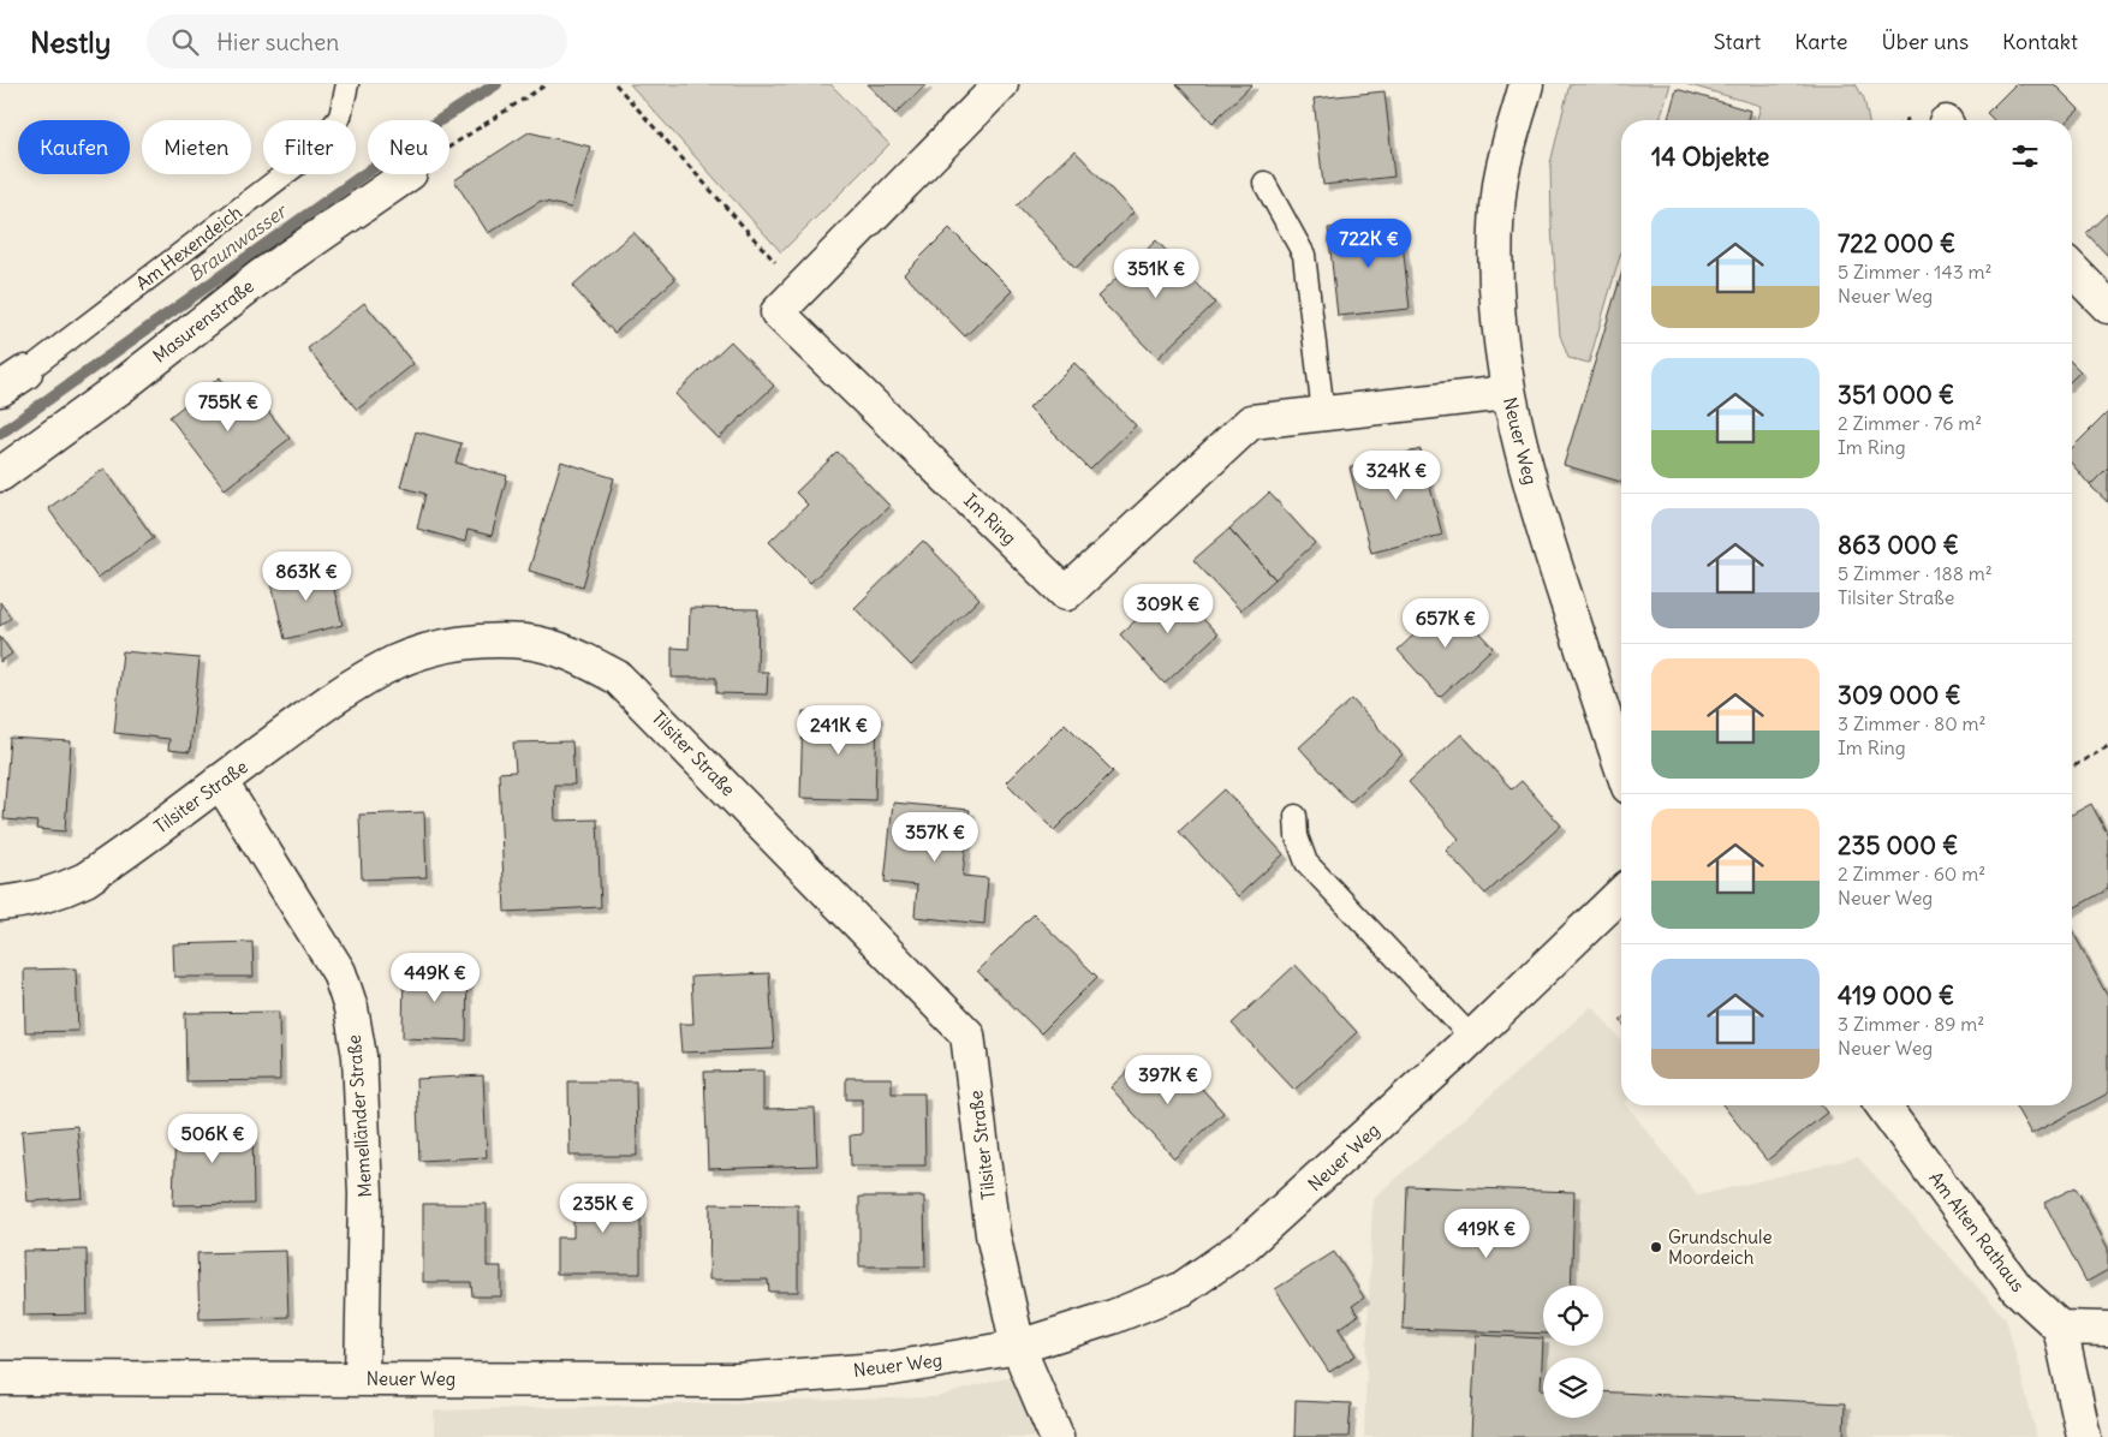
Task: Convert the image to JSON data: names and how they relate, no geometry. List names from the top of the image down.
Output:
{
  "streets": {
    "street": [
      "Masurenstraße",
      "Neuer Weg",
      "Im Ring",
      "Tilsiter Straße",
      "Memelländer Straße",
      "Am Alten Rathaus"
    ],
    "lane": ["Am Hexendeich"]
  },
  "crossings": [
    ["Neuer Weg", "Im Ring"],
    ["Neuer Weg", "Tilsiter Straße"],
    ["Neuer Weg", "Memelländer Straße"],
    ["Tilsiter Straße", "Memelländer Straße"]
  ],
  "water": ["Braunwasser"],
  "places": ["Grundschule Moordeich"],
  "page": {
    "header": "Nestly",
    "search": "Hier suchen",
    "nav": [
      "Start",
      "Karte",
      "Über uns",
      "Kontakt"
    ],
    "chip": [
      "Kaufen",
      "Mieten",
      "Filter",
      "Neu"
    ],
    "heading": "14 Objekte",
    "list": [
      {
        "name": "722 000 €",
        "note": "5 Zimmer · 143 m² · Neuer Weg"
      },
      {
        "name": "351 000 €",
        "note": "2 Zimmer · 76 m² · Im Ring"
      },
      {
        "name": "863 000 €",
        "note": "5 Zimmer · 188 m² · Tilsiter Straße"
      },
      {
        "name": "309 000 €",
        "note": "3 Zimmer · 80 m² · Im Ring"
      },
      {
        "name": "235 000 €",
        "note": "2 Zimmer · 60 m² · Neuer Weg"
      },
      {
        "name": "419 000 €",
        "note": "3 Zimmer · 89 m² · Neuer Weg"
      }
    ],
    "price": [
      "722K €",
      "351K €",
      "755K €",
      "324K €",
      "863K €",
      "309K €",
      "657K €",
      "241K €",
      "357K €",
      "449K €",
      "397K €",
      "506K €",
      "235K €",
      "419K €"
    ]
  }
}
